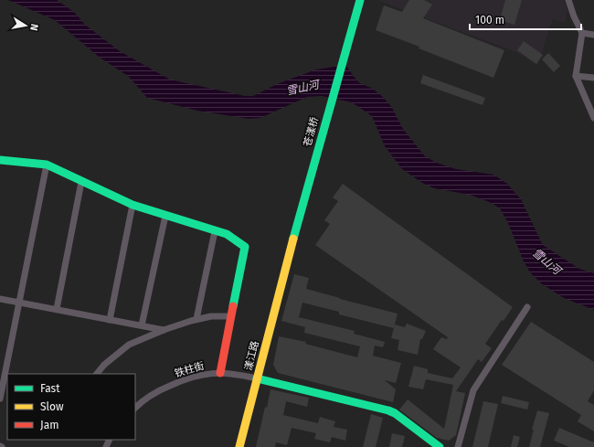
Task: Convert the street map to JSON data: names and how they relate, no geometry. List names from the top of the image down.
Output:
{
  "streets": {
    "street": ["苍漾桥", "漾江路", "铁柱街"]
  },
  "crossings": [
    ["苍漾桥", "漾江路"],
    ["漾江路", "铁柱街"]
  ],
  "water": ["雪山河"],
  "legend": ["Fast", "Slow", "Jam"],
  "scale_bar": "100 m",
  "north": "right"
}
